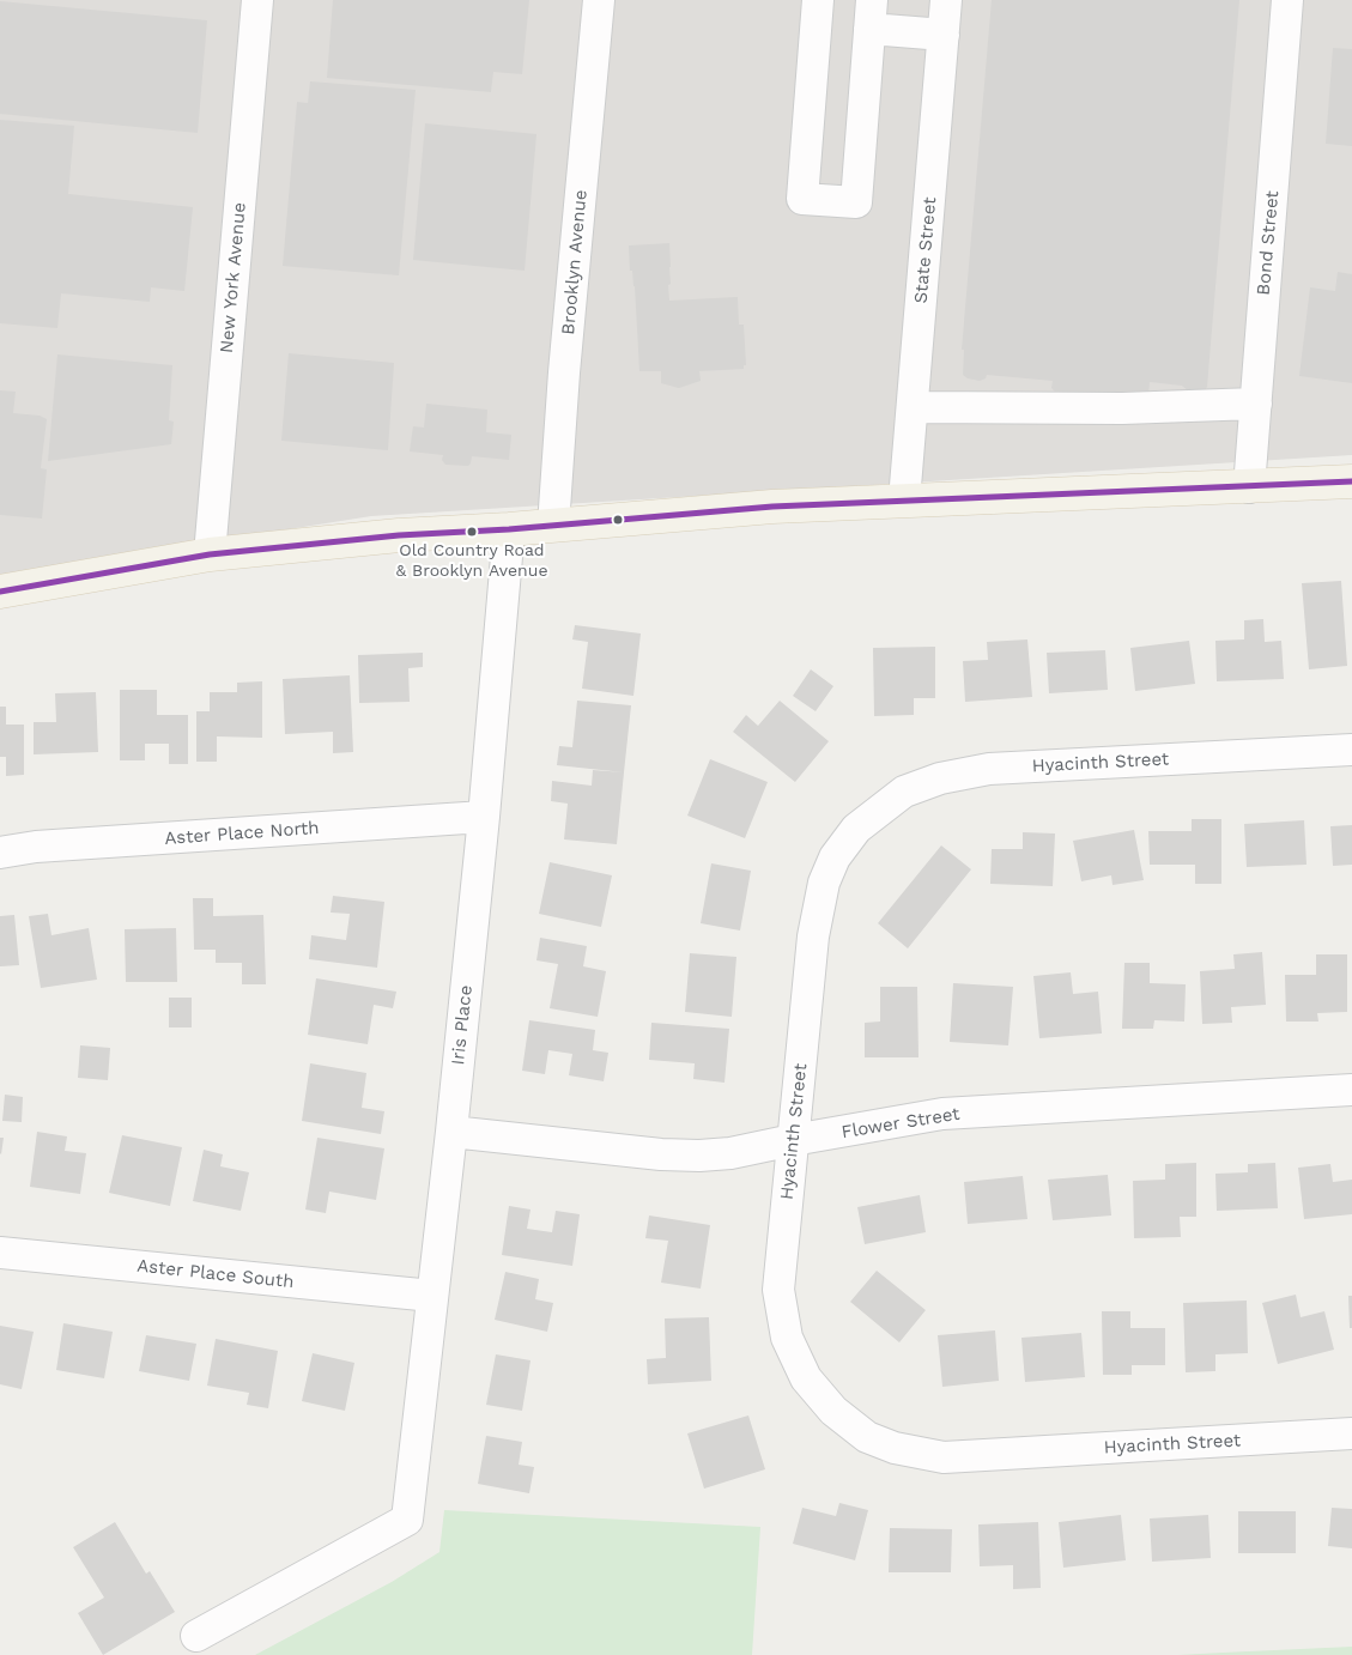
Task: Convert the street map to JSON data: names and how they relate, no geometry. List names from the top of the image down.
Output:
{
  "streets": {
    "street": [
      "Bond Street",
      "State Street",
      "Brooklyn Avenue",
      "New York Avenue",
      "Hyacinth Street",
      "Aster Place North",
      "Iris Place",
      "Flower Street",
      "Aster Place South"
    ]
  },
  "crossings": [
    ["Hyacinth Street", "Flower Street"],
    ["Aster Place North", "Iris Place"],
    ["Iris Place", "Flower Street"],
    ["Iris Place", "Aster Place South"]
  ],
  "places": ["Old Country Road & Brooklyn Avenue"]
}
